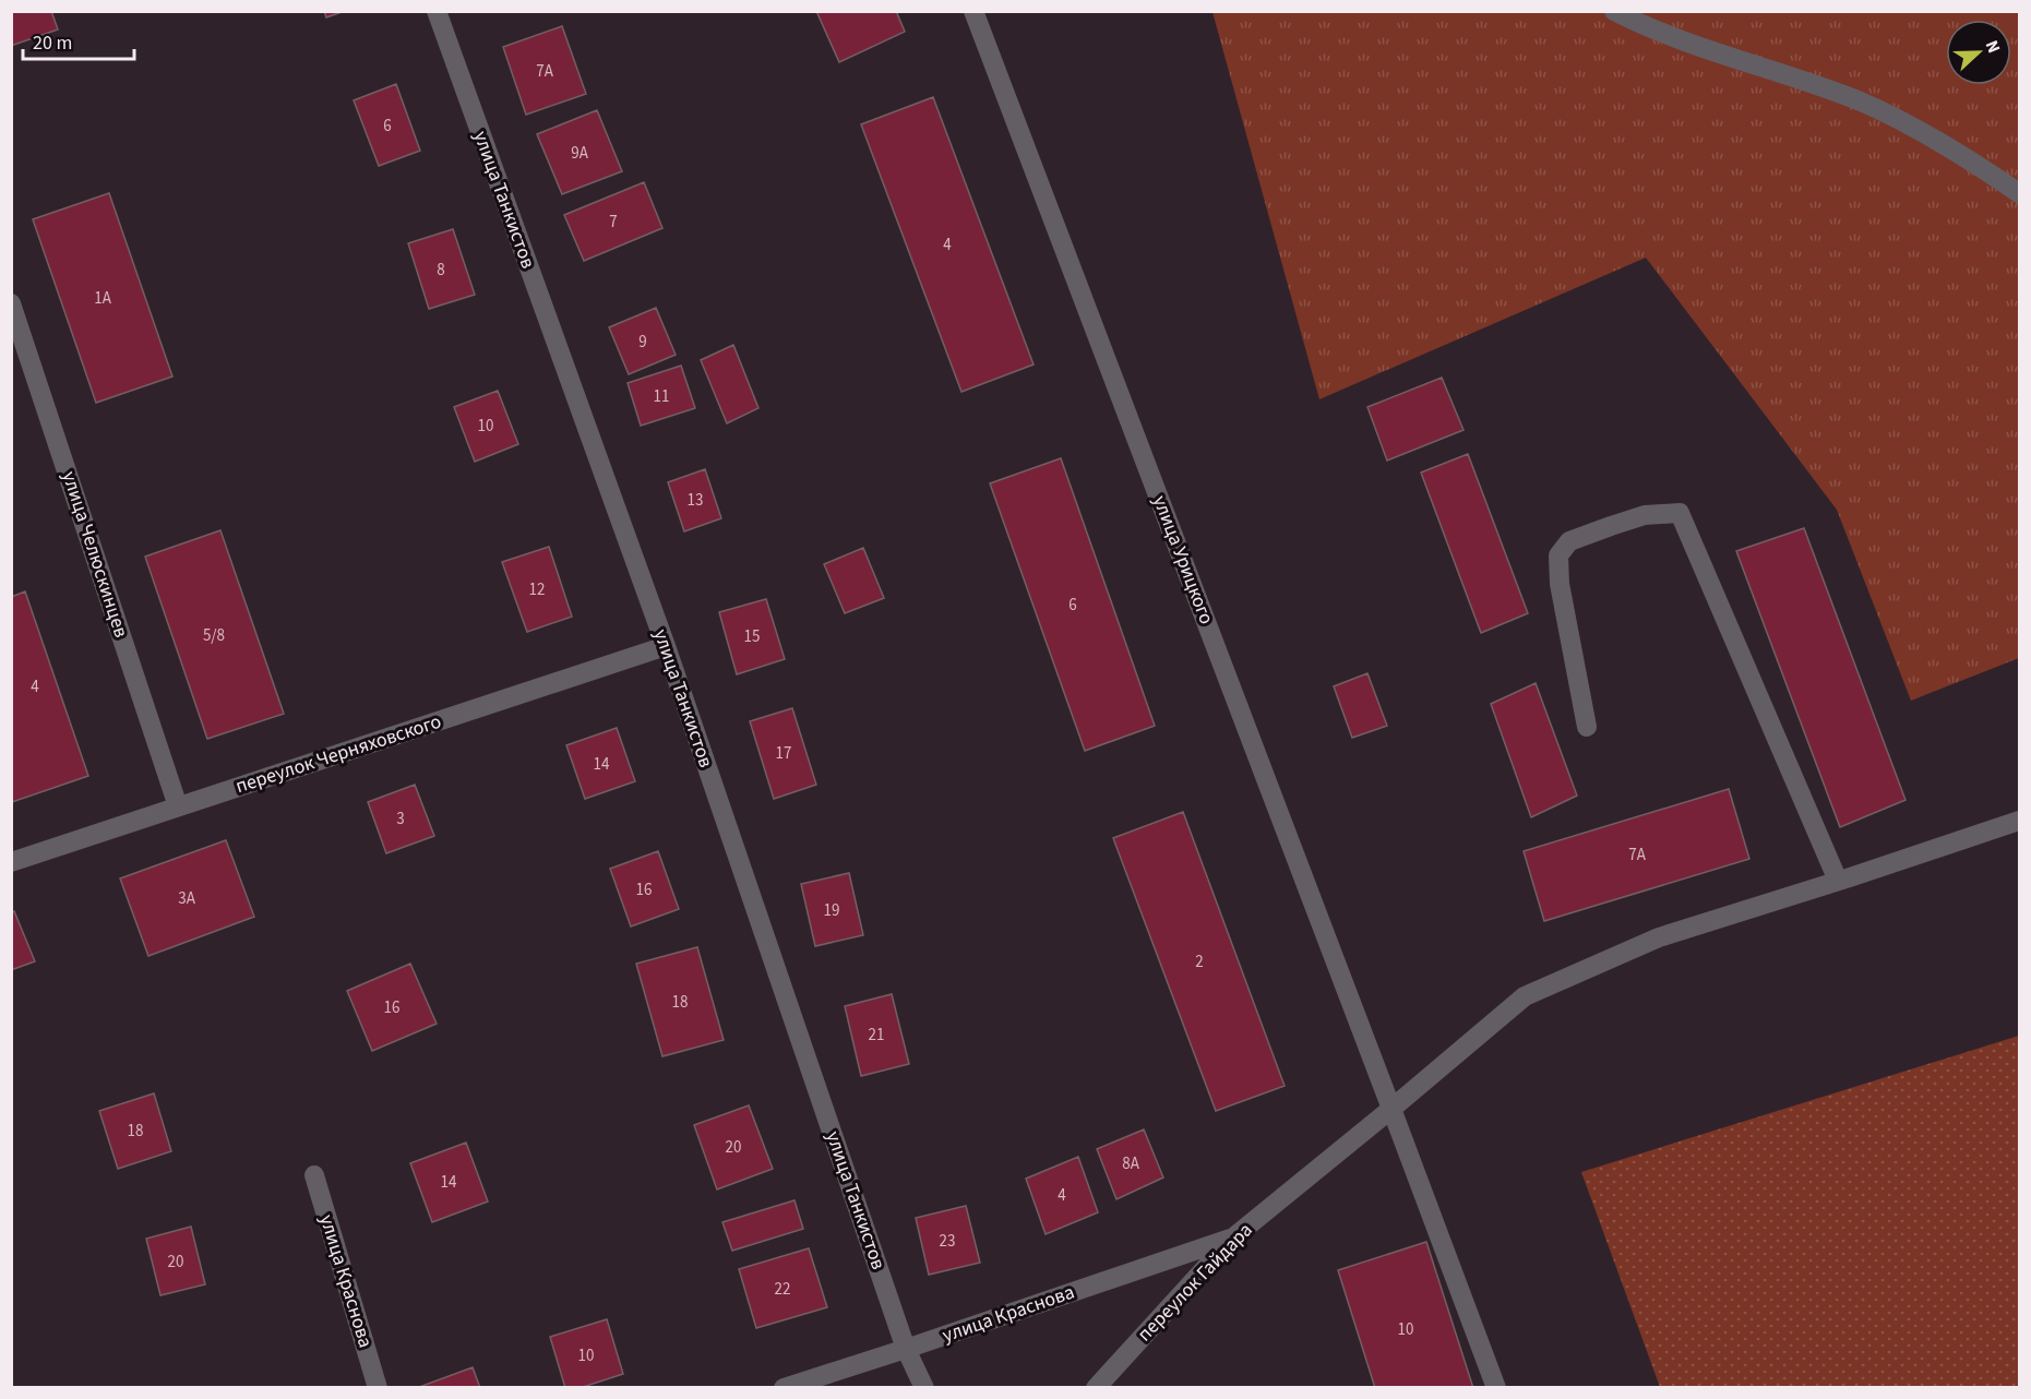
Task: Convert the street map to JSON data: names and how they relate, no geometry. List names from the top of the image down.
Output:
{
  "streets": {
    "street": [
      "улица Танкистов",
      "улица Челюскинцев",
      "улица Урицкого",
      "переулок Черняховского",
      "улица Краснова",
      "переулок Гайдара"
    ]
  },
  "crossings": [
    ["улица Танкистов", "переулок Черняховского"],
    ["улица Танкистов", "улица Краснова"],
    ["улица Челюскинцев", "переулок Черняховского"],
    ["улица Урицкого", "переулок Гайдара"],
    ["улица Краснова", "переулок Гайдара"]
  ],
  "house_numbers": [
    "7А",
    "6",
    "9А",
    "7",
    "4",
    "8",
    "1А",
    "9",
    "11",
    "10",
    "13",
    "12",
    "6",
    "5/8",
    "15",
    "4",
    "17",
    "14",
    "3",
    "7А",
    "16",
    "3А",
    "19",
    "2",
    "18",
    "16",
    "21",
    "18",
    "20",
    "8А",
    "14",
    "4",
    "23",
    "20",
    "22",
    "10",
    "10"
  ],
  "scale_bar": "20 m",
  "north": "right"
}
